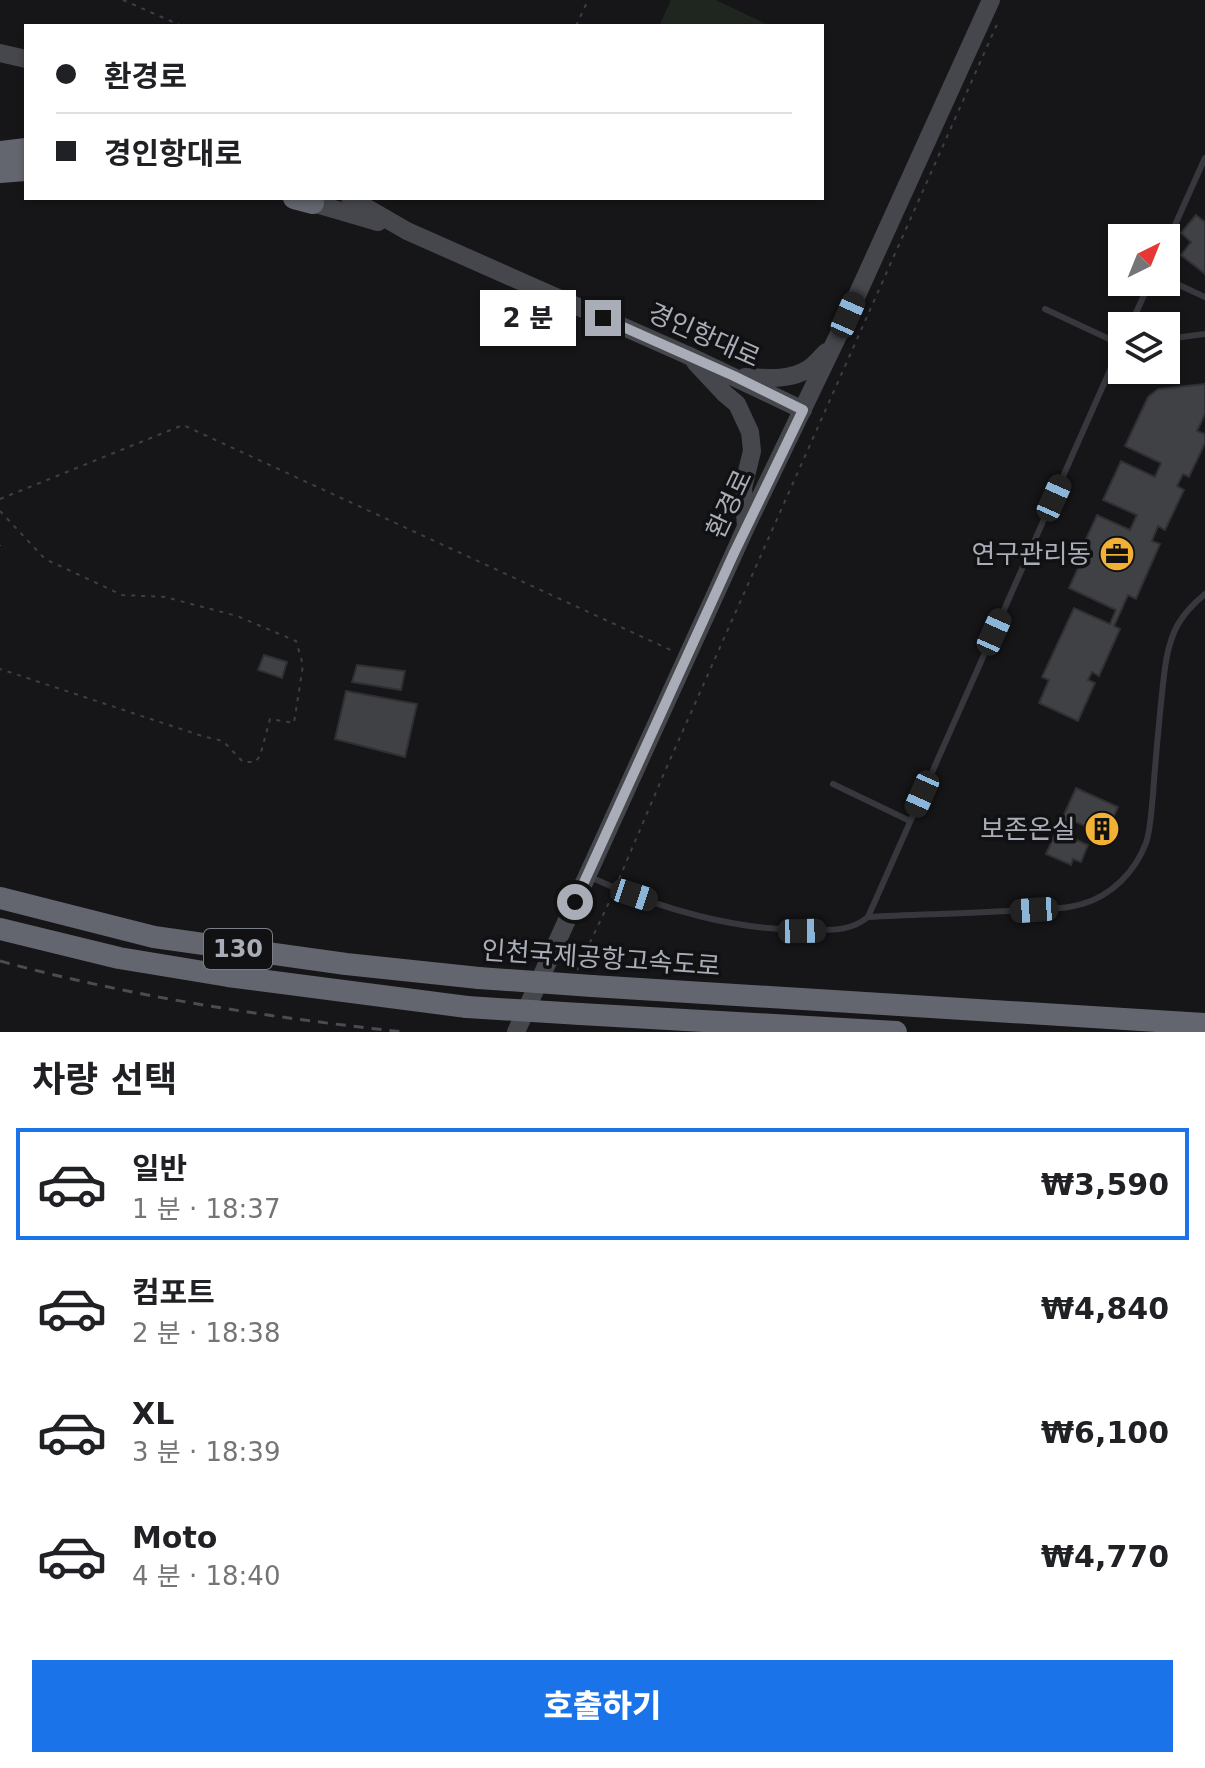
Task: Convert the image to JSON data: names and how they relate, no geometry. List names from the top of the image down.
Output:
{
  "streets": {
    "highway": ["130", "인천국제공항고속도로"],
    "street": ["경인항대로", "환경로"]
  },
  "crossings": [
    ["경인항대로", "환경로"]
  ],
  "places": {
    "office": ["연구관리동"],
    "building": ["보존온실"]
  },
  "north": "top right",
  "page": {
    "banner": ["환경로", "경인항대로"],
    "bubble": "2 분",
    "heading": "차량 선택",
    "list": [
      {
        "name": "일반",
        "note": "1 분 · 18:37",
        "value": "₩3,590"
      },
      {
        "name": "컴포트",
        "note": "2 분 · 18:38",
        "value": "₩4,840"
      },
      {
        "name": "XL",
        "note": "3 분 · 18:39",
        "value": "₩6,100"
      },
      {
        "name": "Moto",
        "note": "4 분 · 18:40",
        "value": "₩4,770"
      }
    ],
    "buttons": "호출하기"
  }
}
